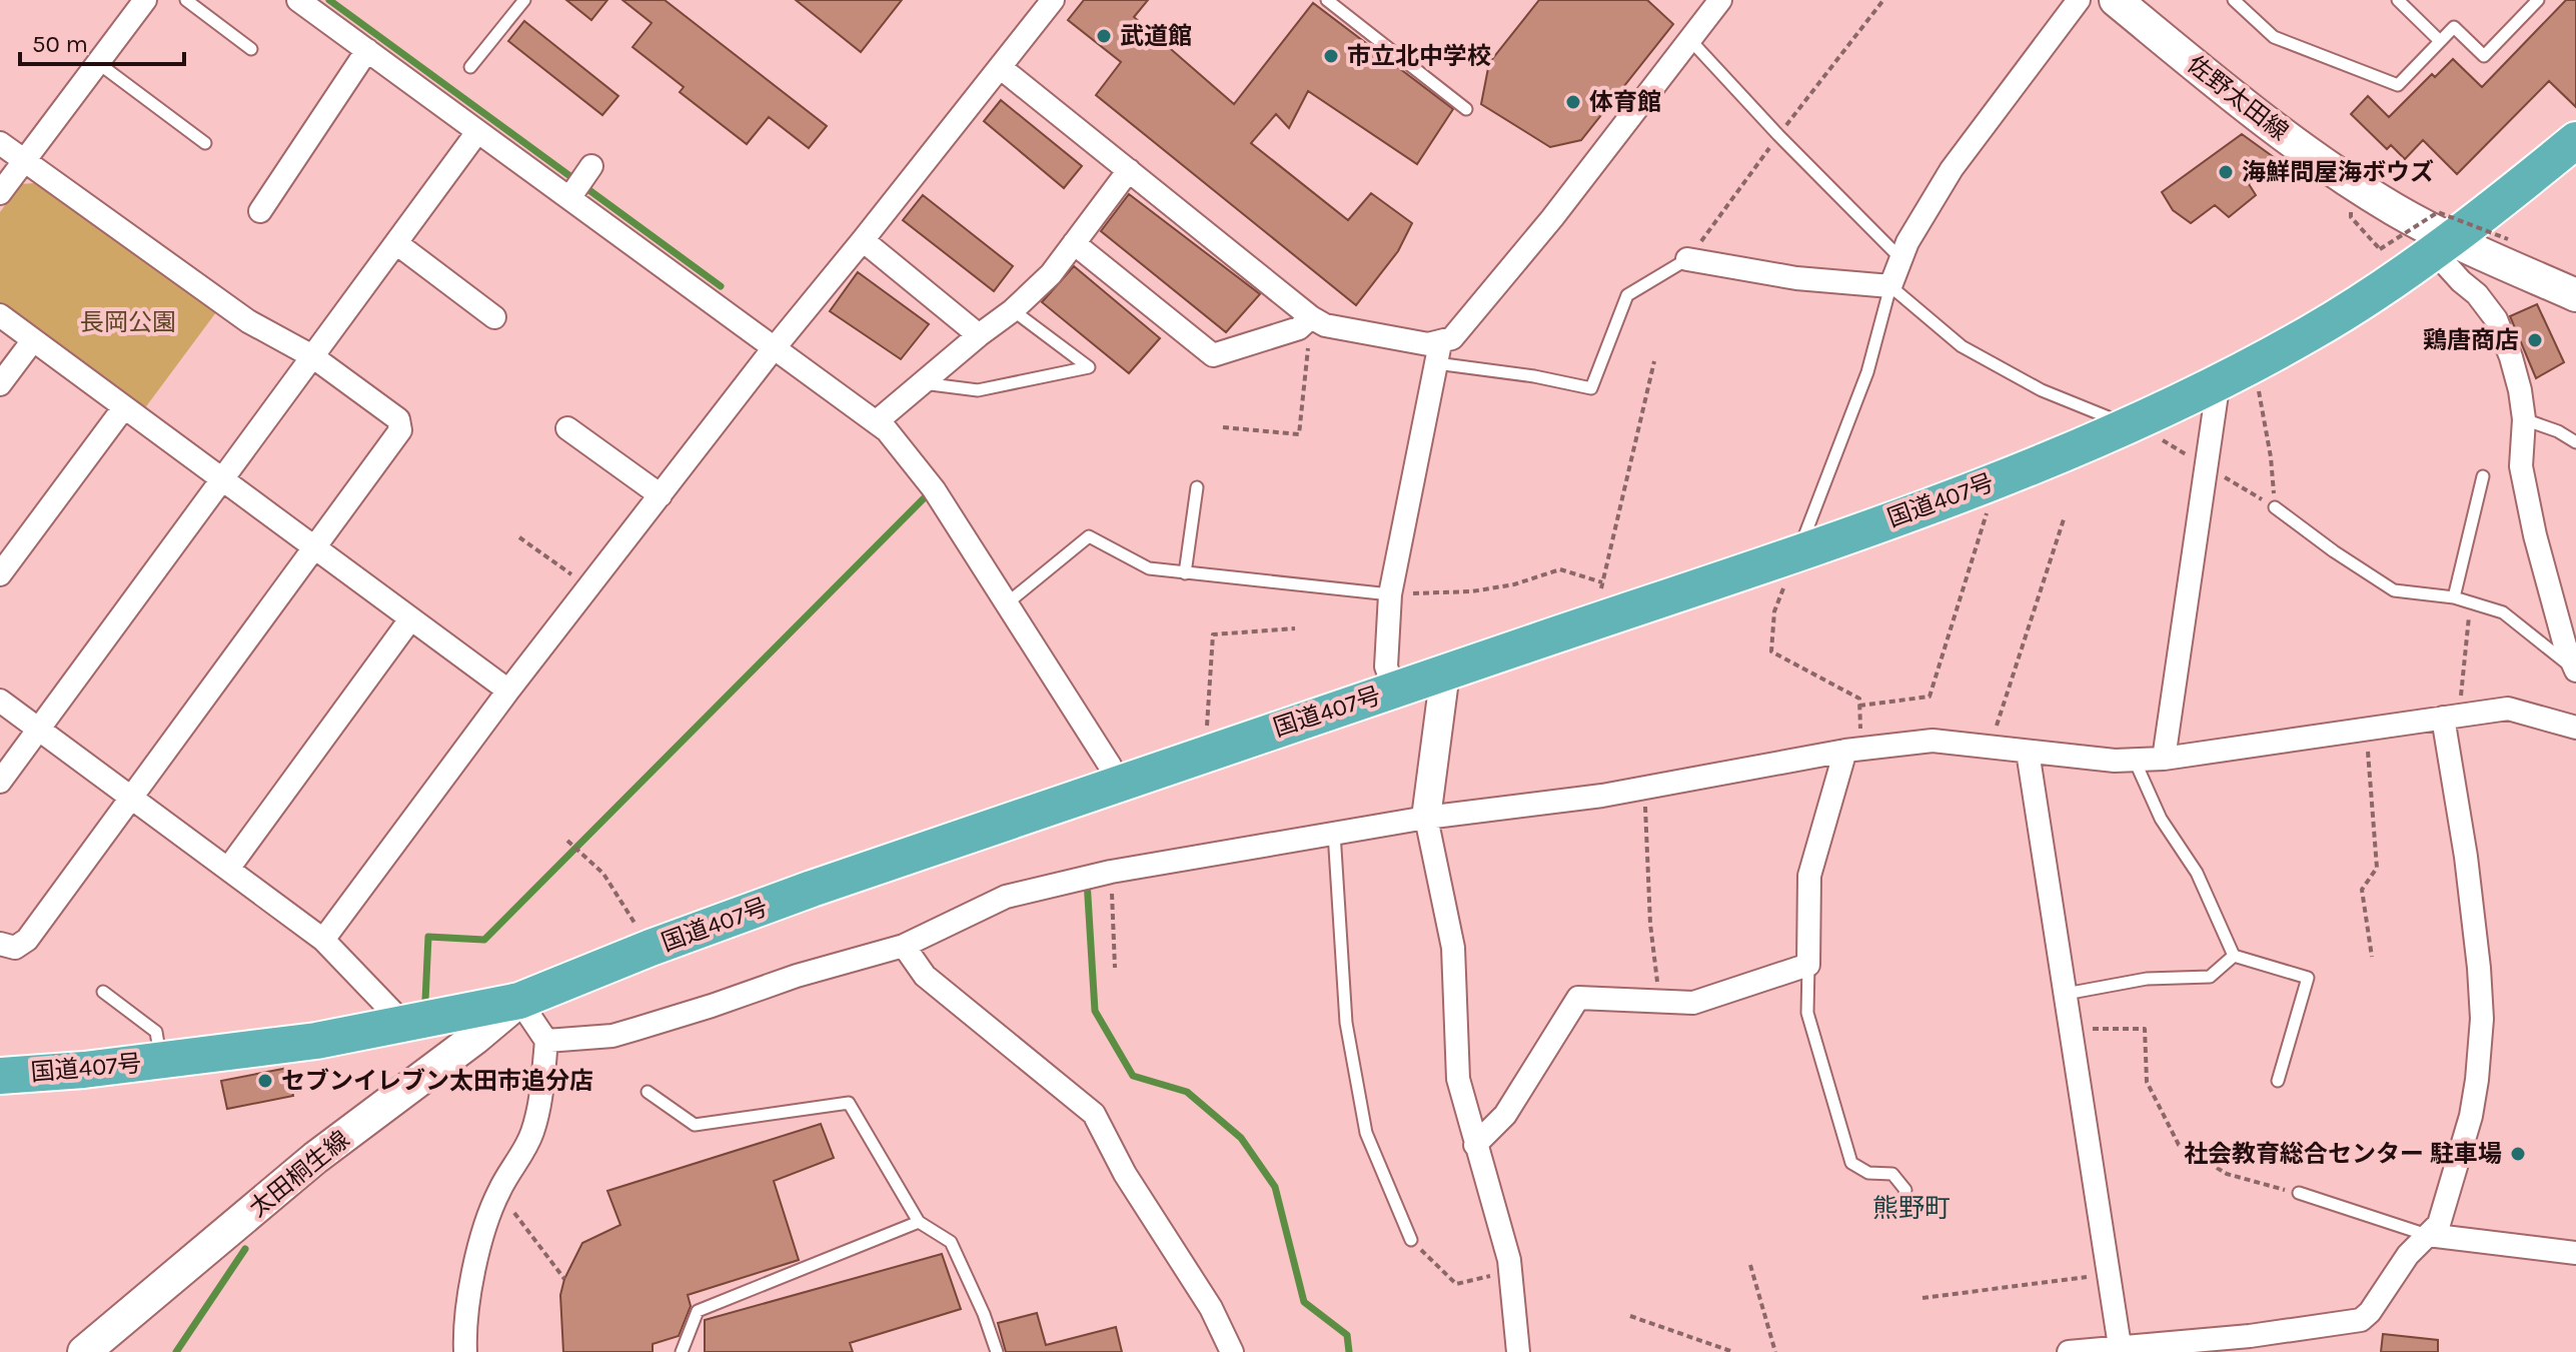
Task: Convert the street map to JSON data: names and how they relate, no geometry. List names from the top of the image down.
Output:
{
  "streets": {
    "highway": ["国道407号"],
    "main road": ["佐野太田線", "太田桐生線"]
  },
  "crossings": [
    ["佐野太田線", "国道407号"],
    ["国道407号", "太田桐生線"]
  ],
  "districts": ["熊野町"],
  "parks": ["長岡公園"],
  "places": [
    "武道館",
    "市立北中学校",
    "体育館",
    "海鮮問屋海ボウズ",
    "鶏唐商店",
    "セブンイレブン太田市追分店",
    "社会教育総合センター 駐車場"
  ],
  "scale_bar": "50 m"
}
